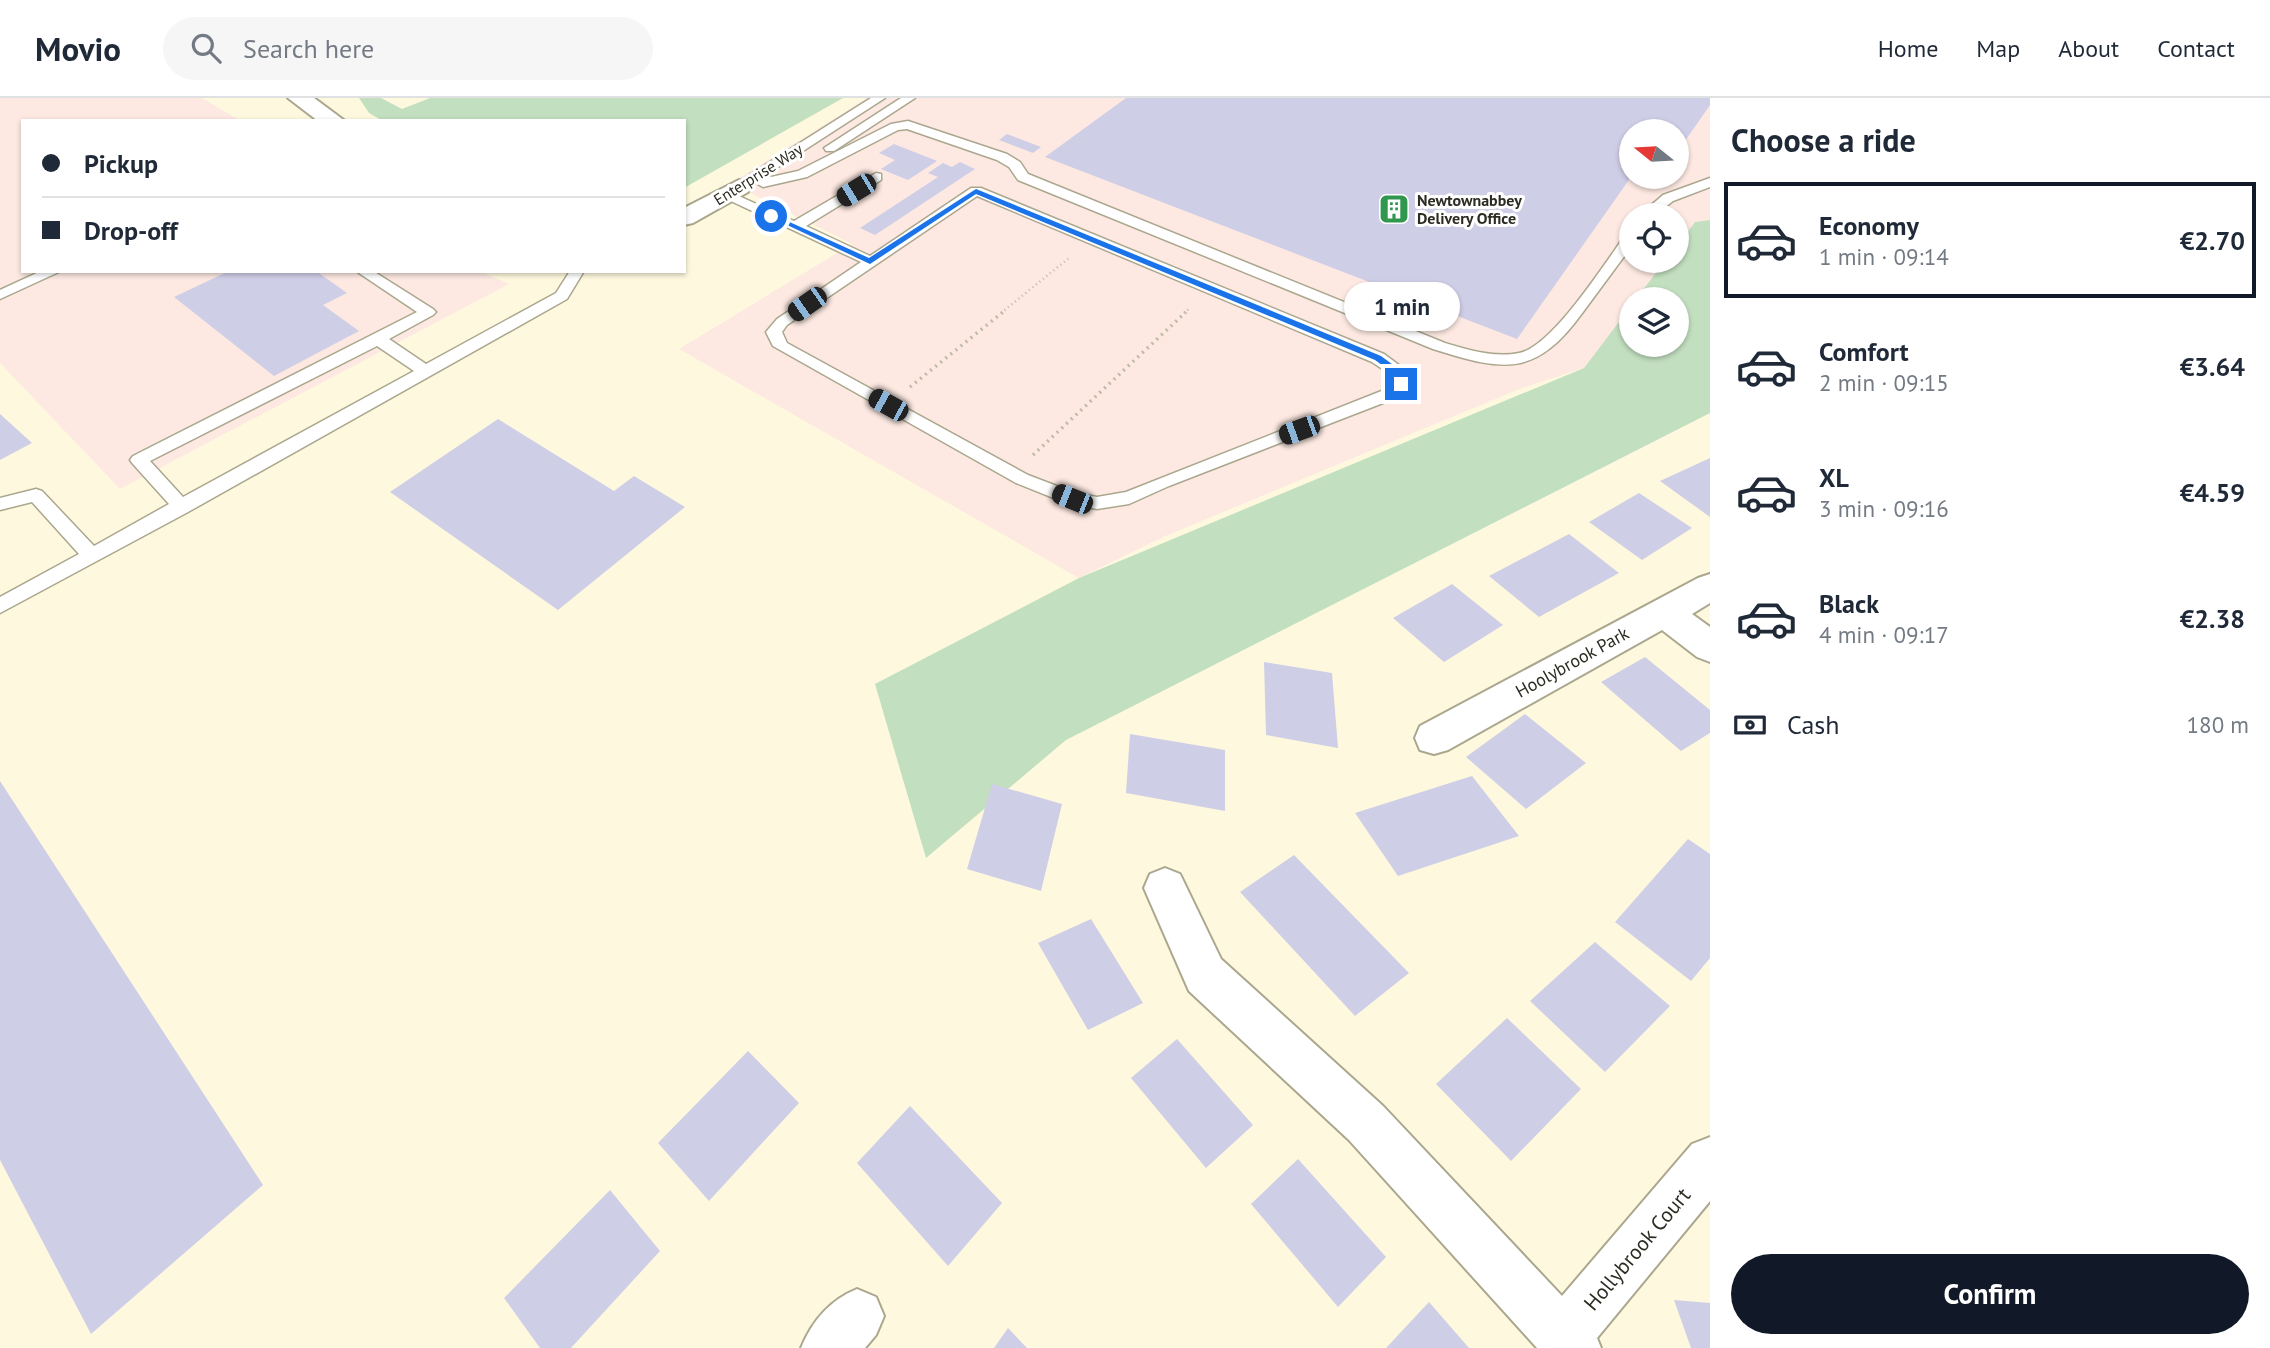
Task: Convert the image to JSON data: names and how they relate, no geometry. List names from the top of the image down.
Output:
{
  "streets": {
    "street": ["Enterprise Way", "Hoolybrook Park", "Hollybrook Court"]
  },
  "places": {
    "building": ["Newtownabbey Delivery Office"]
  },
  "north": "left",
  "page": {
    "header": "Movio",
    "search": "Search here",
    "nav": [
      "Home",
      "Map",
      "About",
      "Contact"
    ],
    "heading": "Choose a ride",
    "banner": ["Pickup", "Drop-off"],
    "list": [
      {
        "name": "Economy",
        "note": "1 min · 09:14",
        "value": "€2.70"
      },
      {
        "name": "Comfort",
        "note": "2 min · 09:15",
        "value": "€3.64"
      },
      {
        "name": "XL",
        "note": "3 min · 09:16",
        "value": "€4.59"
      },
      {
        "name": "Black",
        "note": "4 min · 09:17",
        "value": "€2.38"
      }
    ],
    "bubble": "1 min",
    "pay": ["Cash", "180 m"],
    "buttons": "Confirm"
  }
}
